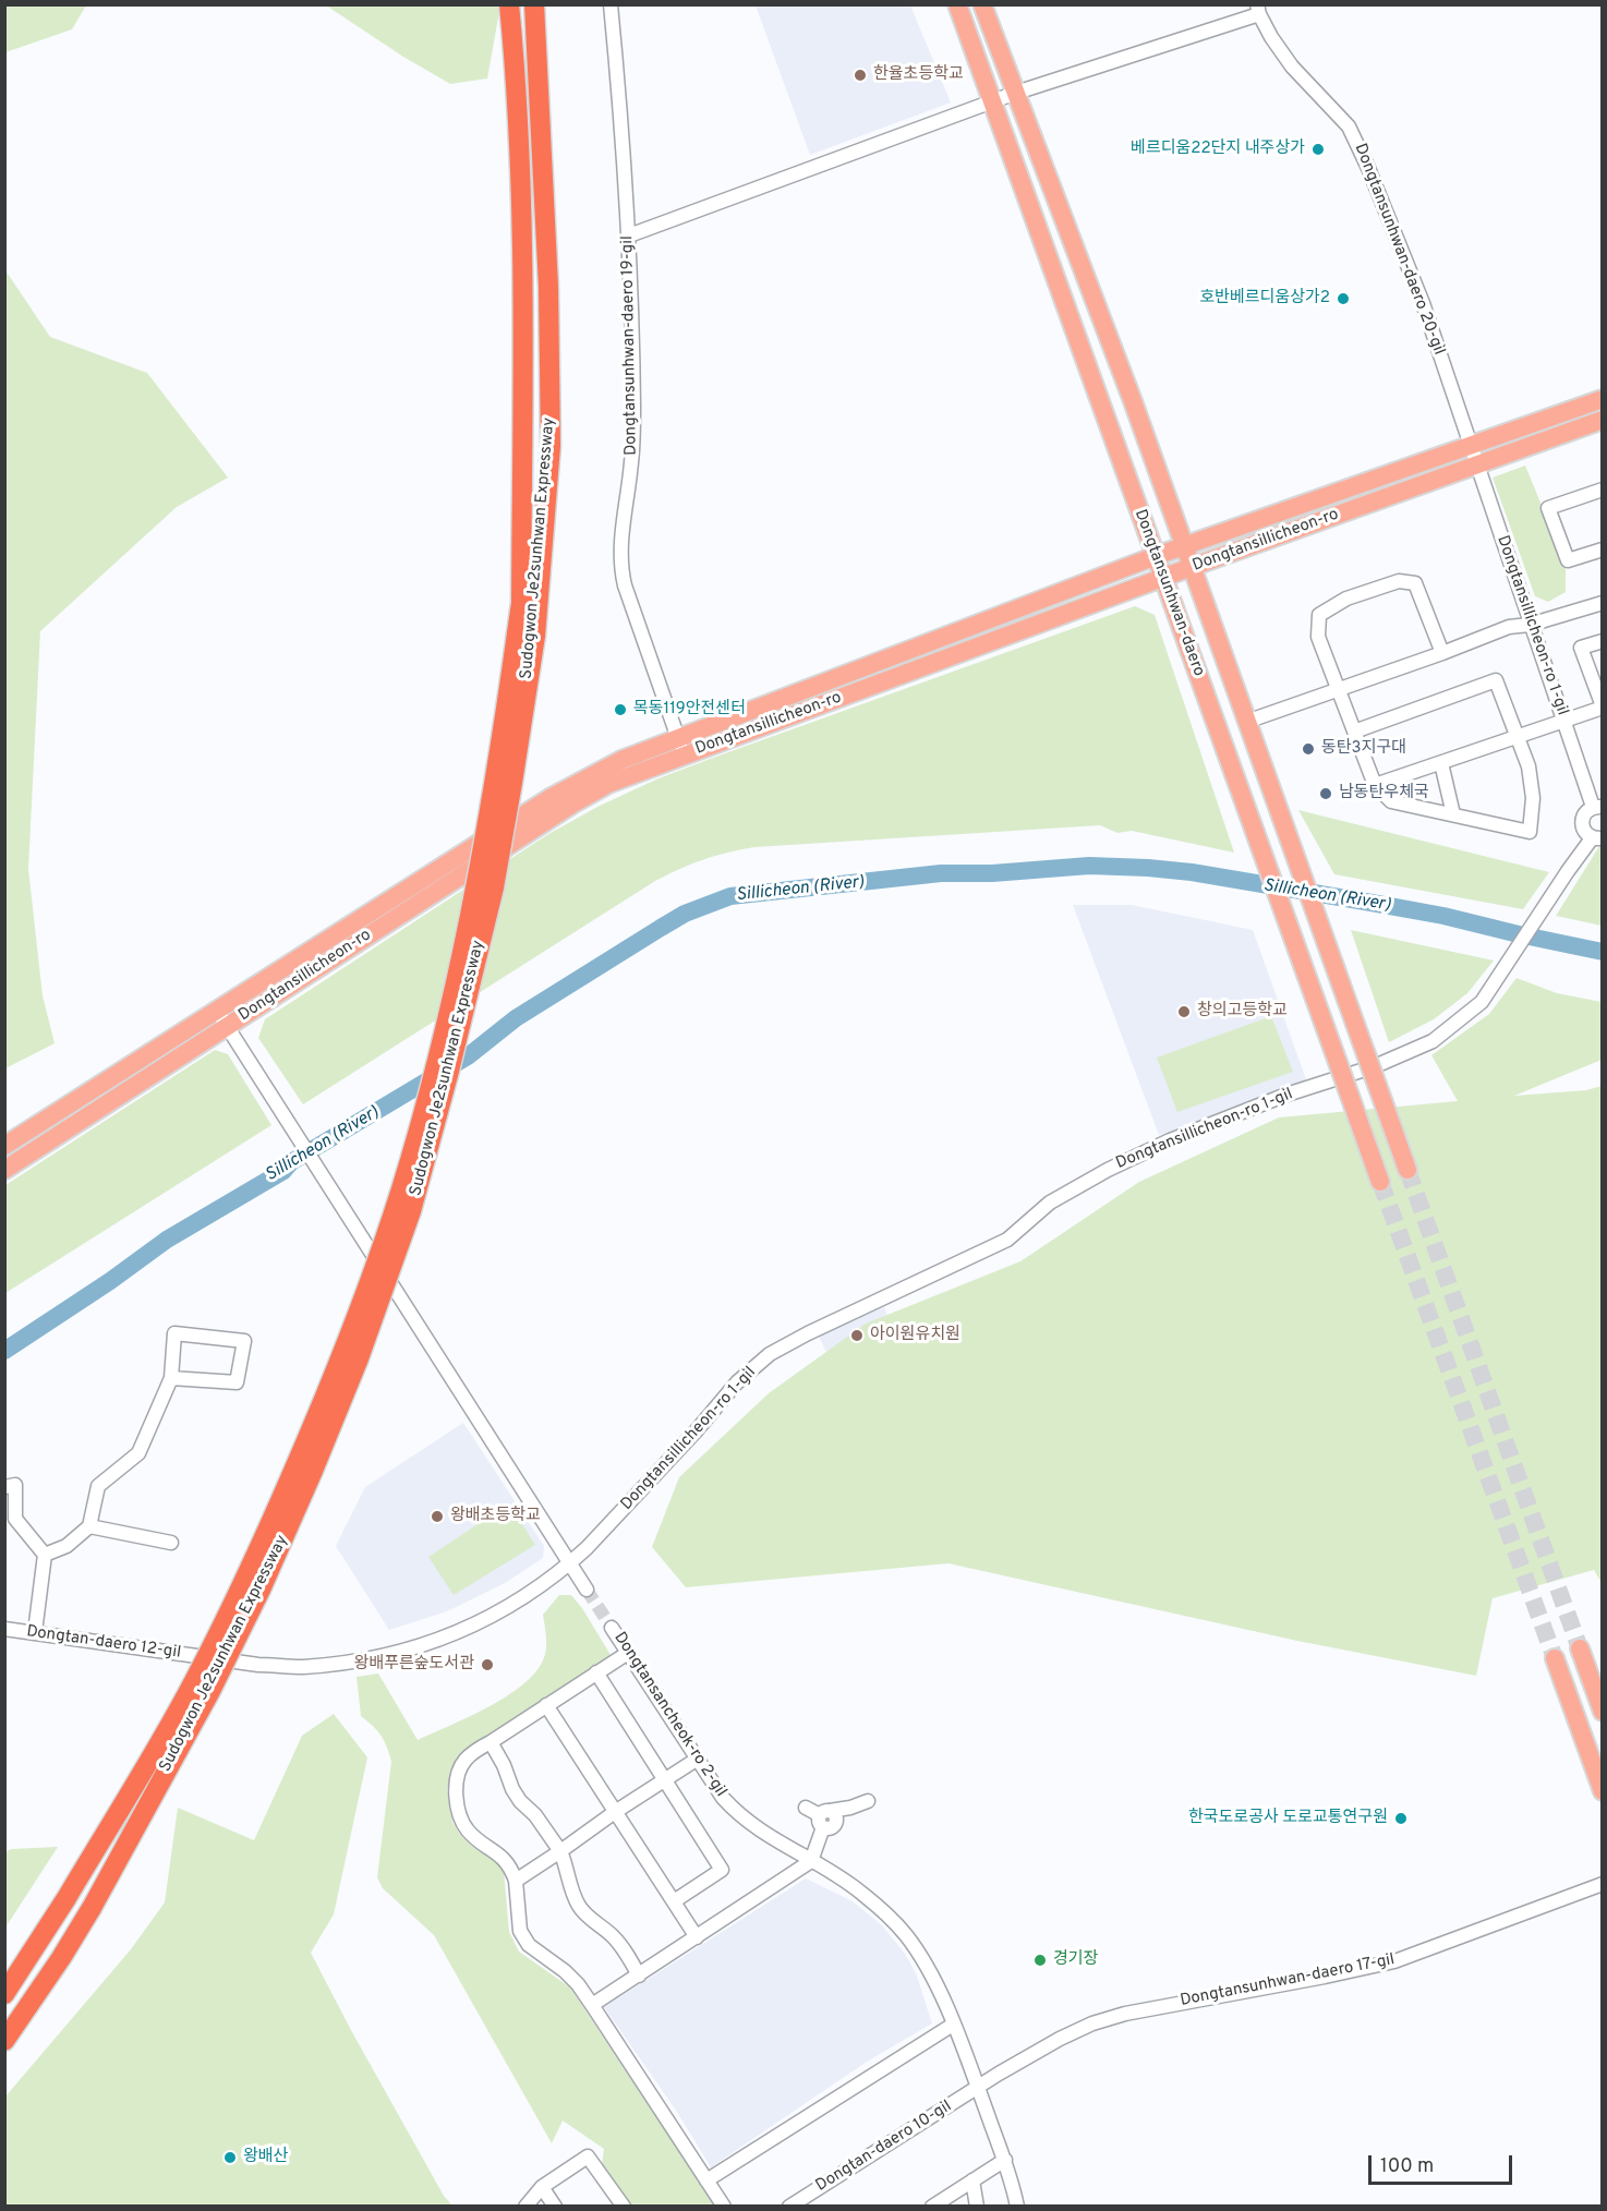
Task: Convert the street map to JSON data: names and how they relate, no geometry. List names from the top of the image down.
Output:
{
  "streets": {
    "highway": ["Sudogwon Je2sunhwan Expressway"],
    "main road": ["Dongtansillicheon-ro", "Dongtansunhwan-daero"],
    "street": [
      "Dongtansunhwan-daero 20-gil",
      "Dongtansunhwan-daero 19-gil",
      "Dongtansillicheon-ro 1-gil",
      "Dongtan-daero 12-gil",
      "Dongtansancheok-ro 2-gil",
      "Dongtansunhwan-daero 17-gil",
      "Dongtan-daero 10-gil"
    ]
  },
  "crossings": [
    ["Dongtansunhwan-daero 20-gil", "Dongtansillicheon-ro"],
    ["Dongtansunhwan-daero 20-gil", "Dongtansillicheon-ro 1-gil"],
    ["Dongtansunhwan-daero 19-gil", "Dongtansillicheon-ro"],
    ["Dongtansillicheon-ro", "Dongtansunhwan-daero"],
    ["Dongtansillicheon-ro", "Dongtansillicheon-ro 1-gil"],
    ["Dongtansillicheon-ro 1-gil", "Dongtan-daero 12-gil"],
    ["Dongtansancheok-ro 2-gil", "Dongtansunhwan-daero 17-gil"],
    ["Dongtansancheok-ro 2-gil", "Dongtan-daero 10-gil"],
    ["Dongtansunhwan-daero 17-gil", "Dongtan-daero 10-gil"]
  ],
  "water": ["Sillicheon (River)"],
  "places": [
    "한율초등학교",
    "베르디움22단지 내주상가",
    "호반베르디움상가2",
    "목동119안전센터",
    "동탄3지구대",
    "남동탄우체국",
    "창의고등학교",
    "아이원유치원",
    "왕배초등학교",
    "왕배푸른숲도서관",
    "한국도로공사 도로교통연구원",
    "경기장",
    "왕배산"
  ],
  "scale_bar": "100 m"
}
